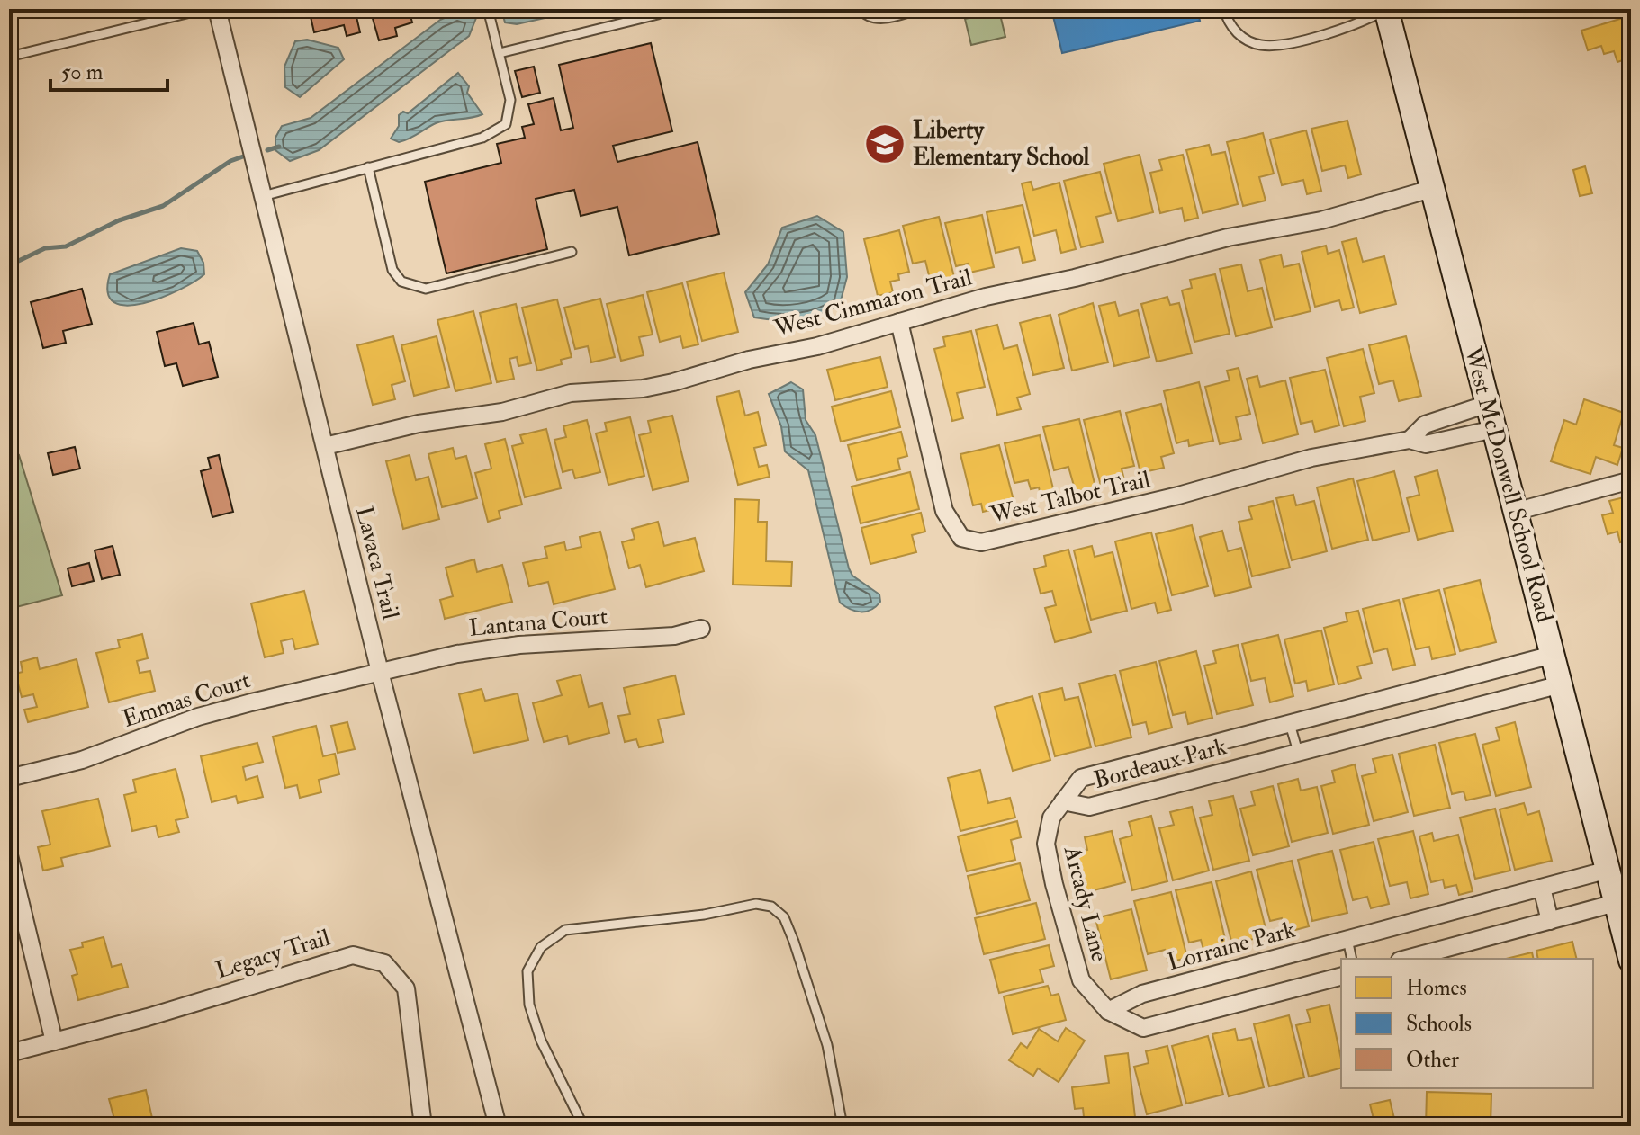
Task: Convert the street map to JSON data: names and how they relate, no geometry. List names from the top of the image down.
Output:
{
  "streets": {
    "main road": ["West McDonwell School Road"],
    "street": [
      "West Cimmaron Trail",
      "West Talbot Trail",
      "Lavaca Trail",
      "Lantana Court",
      "Emmas Court",
      "Bordeaux Park",
      "Arcady Lane",
      "Lorraine Park",
      "Legacy Trail"
    ]
  },
  "crossings": [
    ["West Cimmaron Trail", "West McDonwell School Road"],
    ["West Cimmaron Trail", "West Talbot Trail"],
    ["West Cimmaron Trail", "Lavaca Trail"],
    ["West McDonwell School Road", "West Talbot Trail"],
    ["West McDonwell School Road", "Bordeaux Park"],
    ["West McDonwell School Road", "Lorraine Park"],
    ["Lavaca Trail", "Lantana Court"],
    ["Lavaca Trail", "Emmas Court"],
    ["Lantana Court", "Emmas Court"],
    ["Bordeaux Park", "Arcady Lane"],
    ["Arcady Lane", "Lorraine Park"]
  ],
  "places": {
    "school or university": ["Liberty Elementary School"]
  },
  "legend": ["Homes", "Schools", "Other"],
  "scale_bar": "50 m"
}
